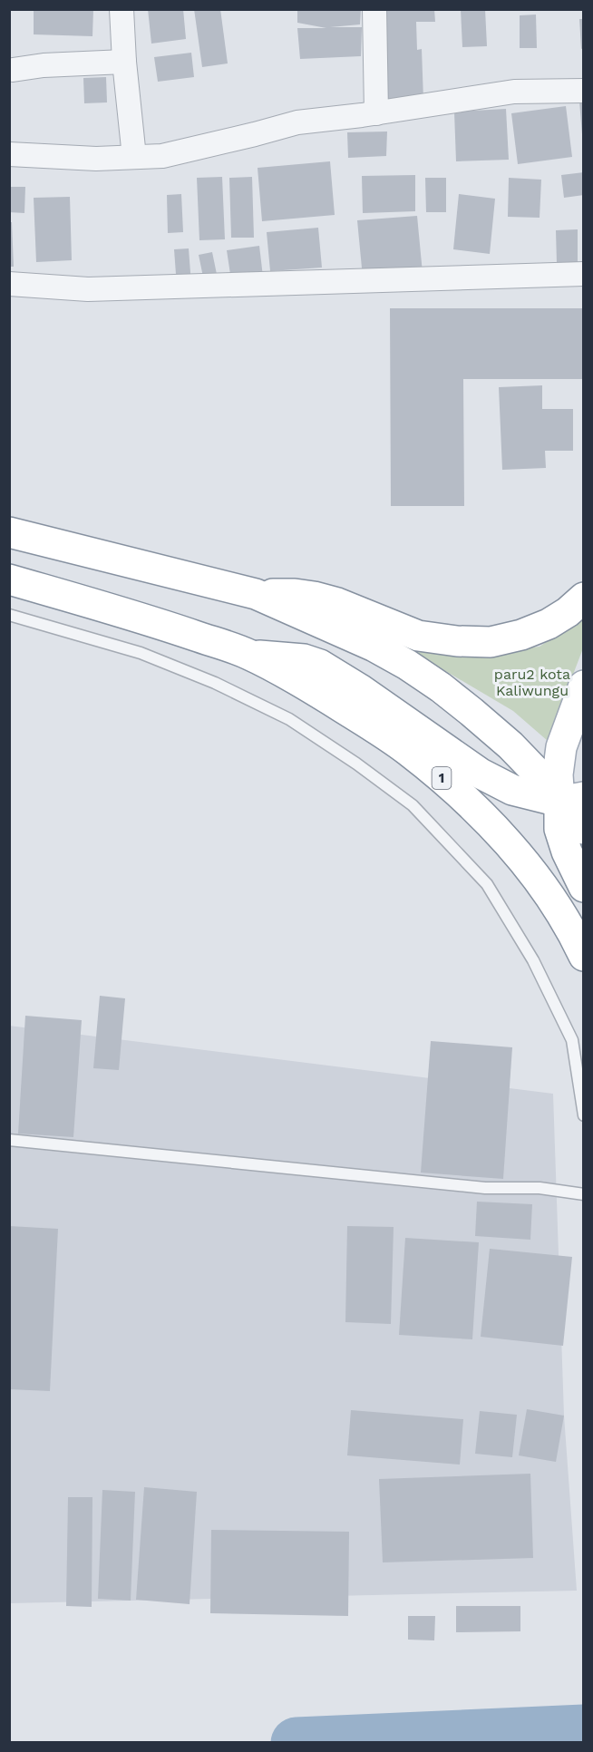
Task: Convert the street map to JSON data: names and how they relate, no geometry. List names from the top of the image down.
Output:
{
  "streets": {
    "main road": ["1"]
  },
  "parks": ["paru2 kota Kaliwungu"]
}
